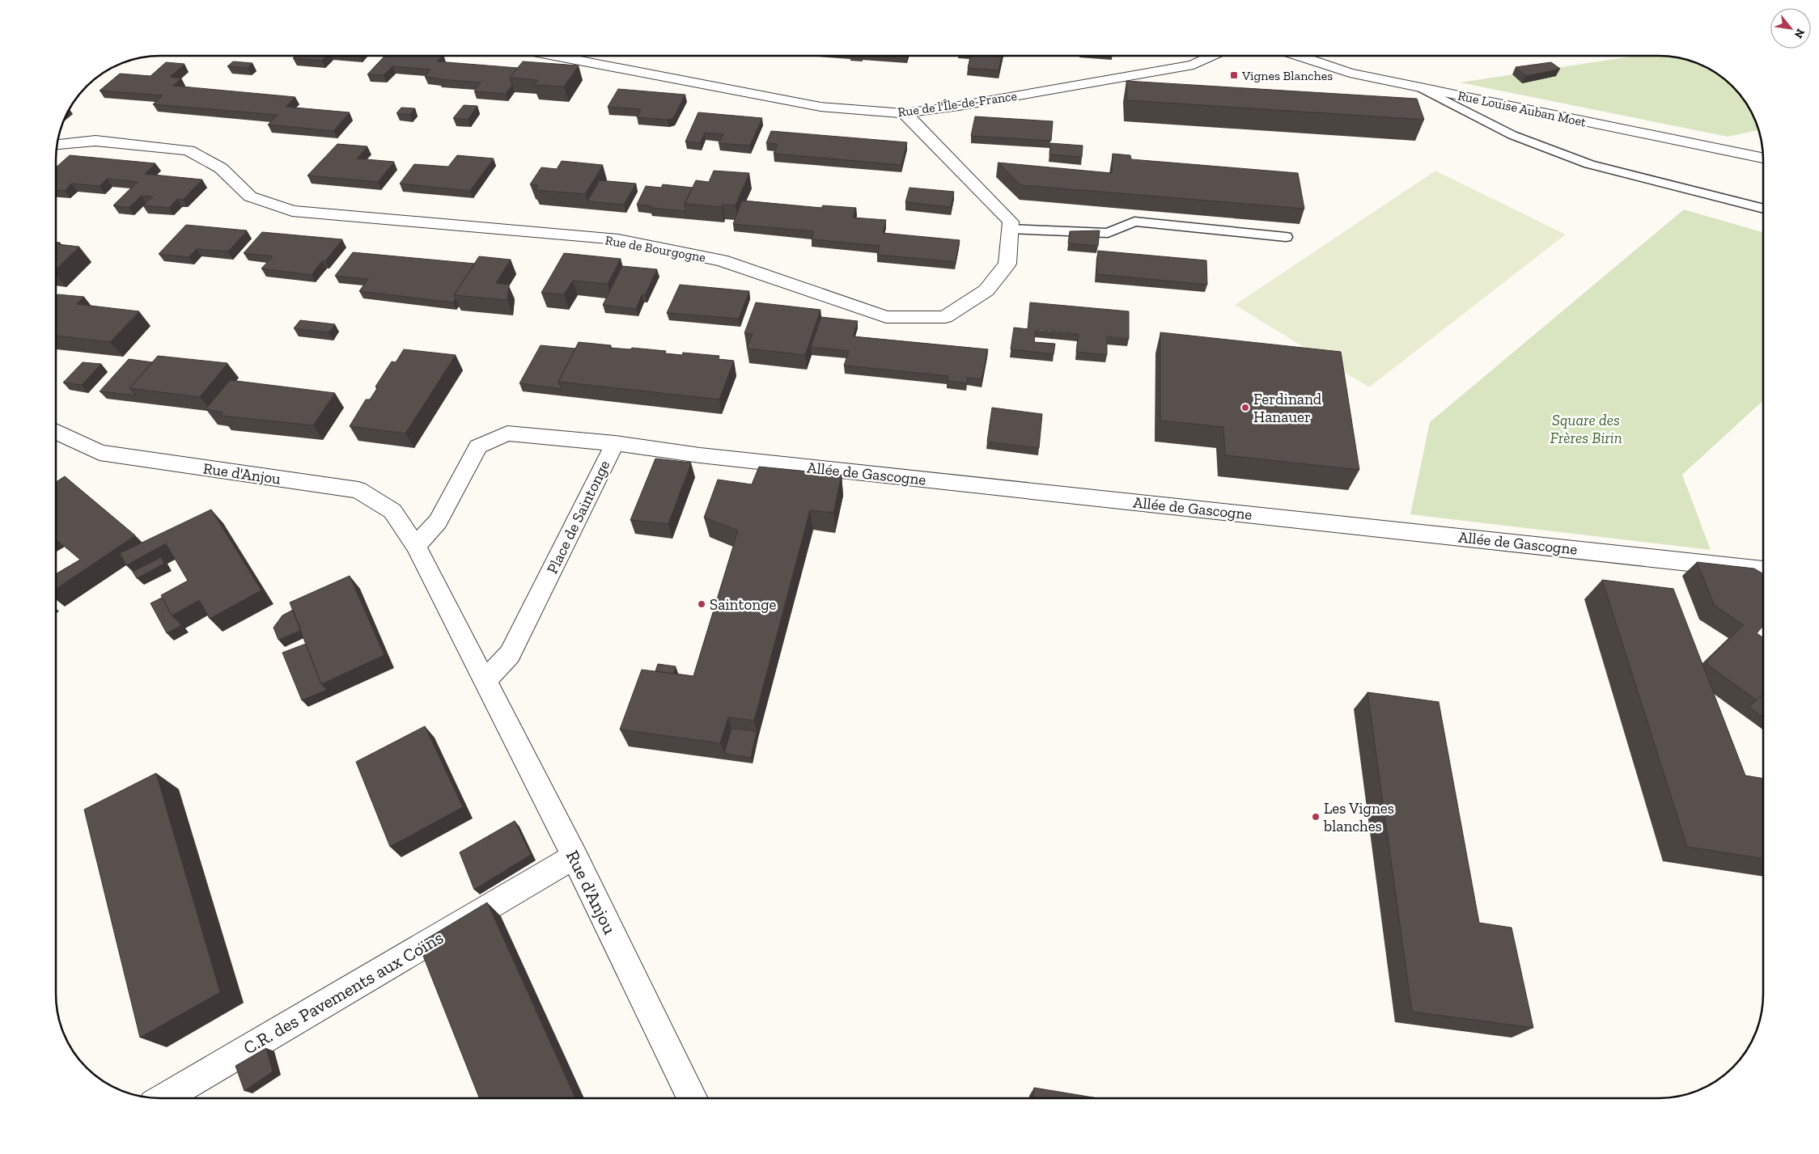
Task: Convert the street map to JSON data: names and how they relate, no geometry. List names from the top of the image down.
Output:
{
  "streets": {
    "street": [
      "Rue de l'Île-de-France",
      "Rue Louise Auban Moet",
      "Rue de Bourgogne",
      "Rue d'Anjou",
      "Allée de Gascogne",
      "Place de Saintonge",
      "C.R. des Pavements aux Coins"
    ]
  },
  "crossings": [
    ["Rue d'Anjou", "Place de Saintonge"],
    ["Rue d'Anjou", "C.R. des Pavements aux Coins"],
    ["Allée de Gascogne", "Place de Saintonge"]
  ],
  "parks": ["Square des Frères Birin"],
  "places": {
    "transit": ["Vignes Blanches"],
    "other": ["Ferdinand Hanauer", "Saintonge", "Les Vignes blanches"]
  },
  "north": "bottom right"
}
